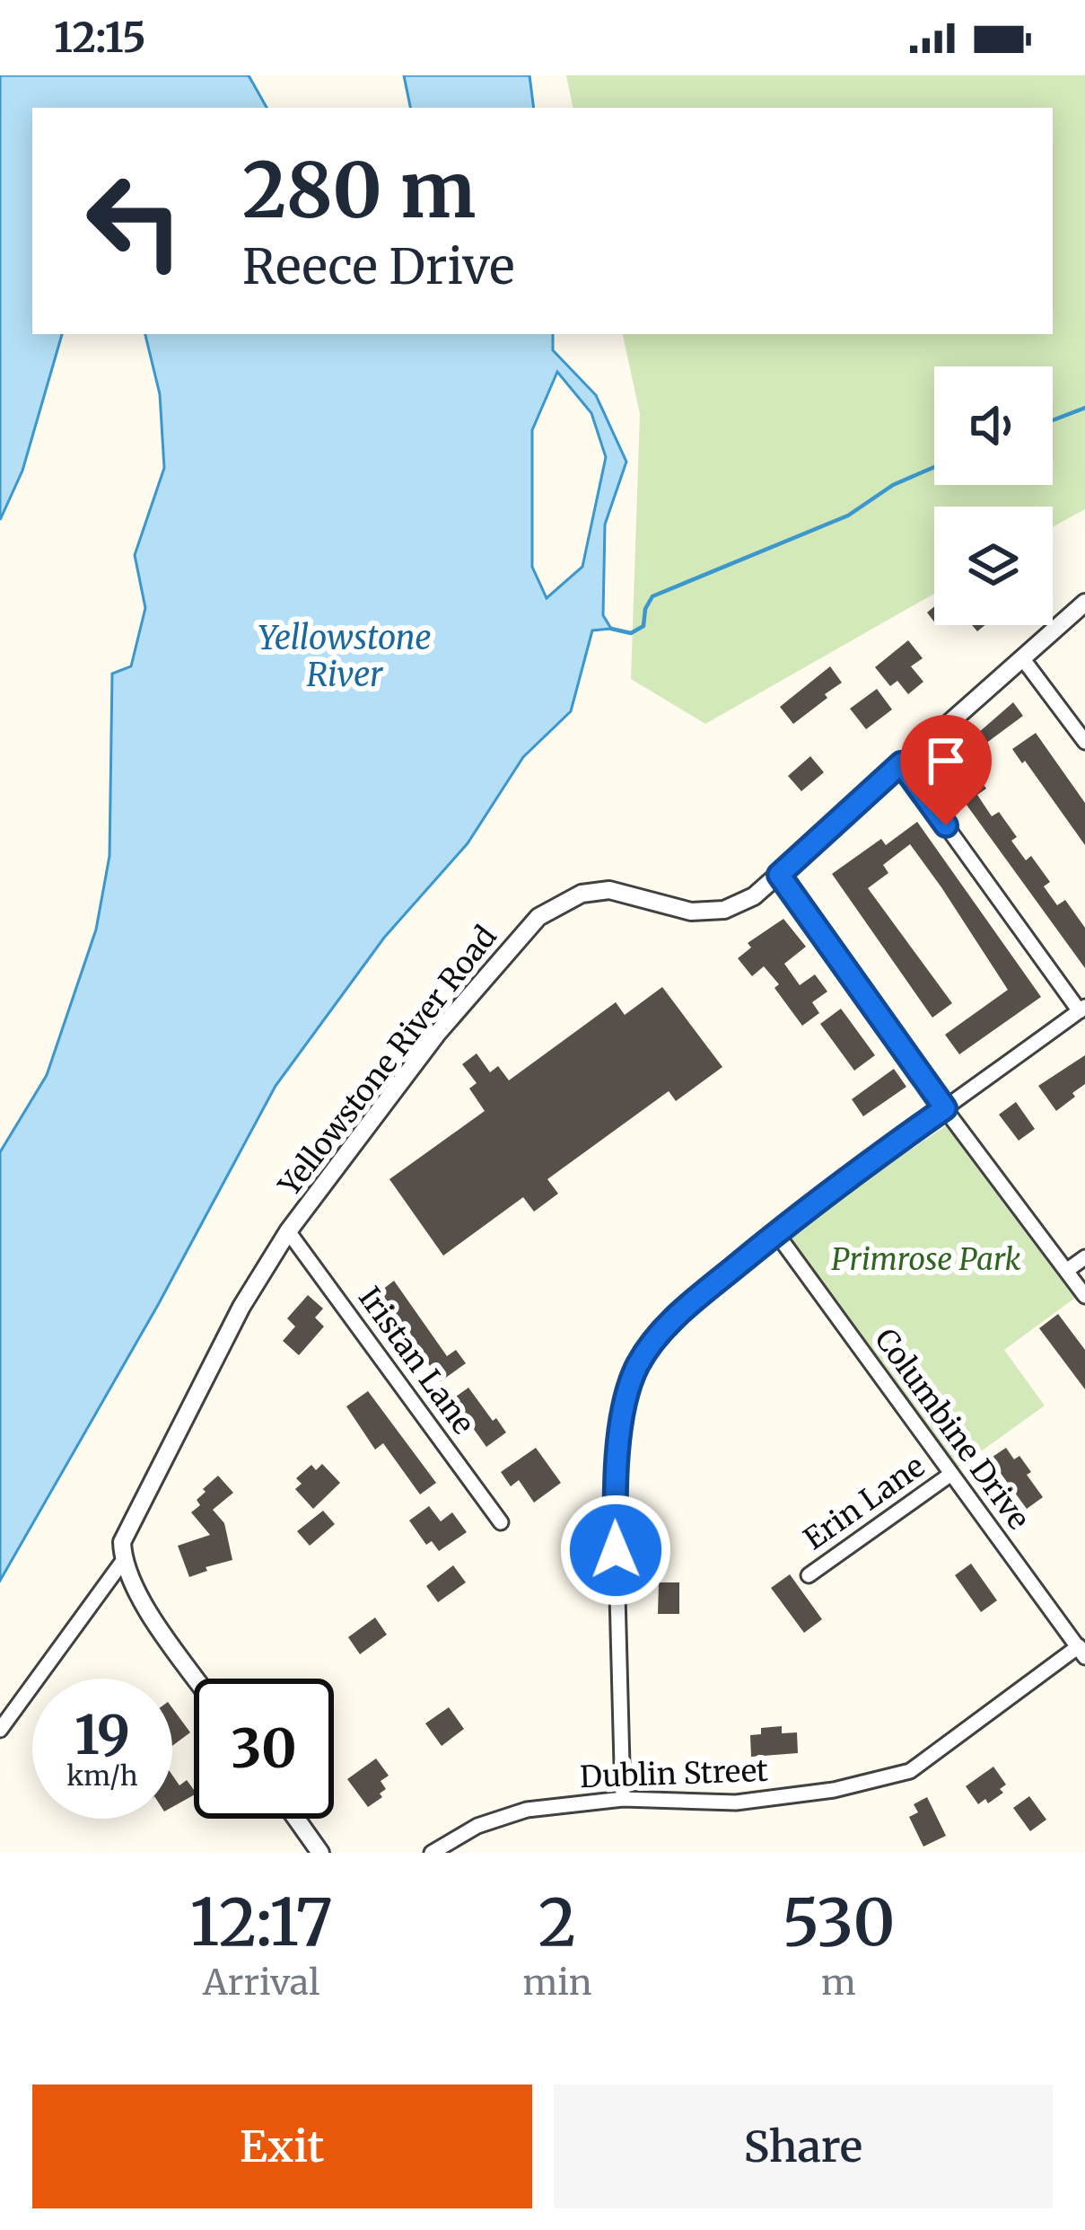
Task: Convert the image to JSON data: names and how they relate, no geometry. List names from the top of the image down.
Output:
{
  "streets": {
    "street": [
      "Yellowstone River Road",
      "Iristan Lane",
      "Columbine Drive",
      "Erin Lane",
      "Dublin Street"
    ]
  },
  "crossings": [
    ["Yellowstone River Road", "Iristan Lane"],
    ["Columbine Drive", "Erin Lane"],
    ["Columbine Drive", "Dublin Street"]
  ],
  "water": ["Yellowstone River"],
  "parks": ["Primrose Park"],
  "page": {
    "status": "12:15",
    "turn": ["280 m", "Reece Drive"],
    "speed": "19 km/h",
    "limit": "30",
    "eta": [
      "12:17",
      "Arrival",
      "2",
      "min",
      "530",
      "m"
    ],
    "buttons": ["Exit", "Share"]
  }
}
